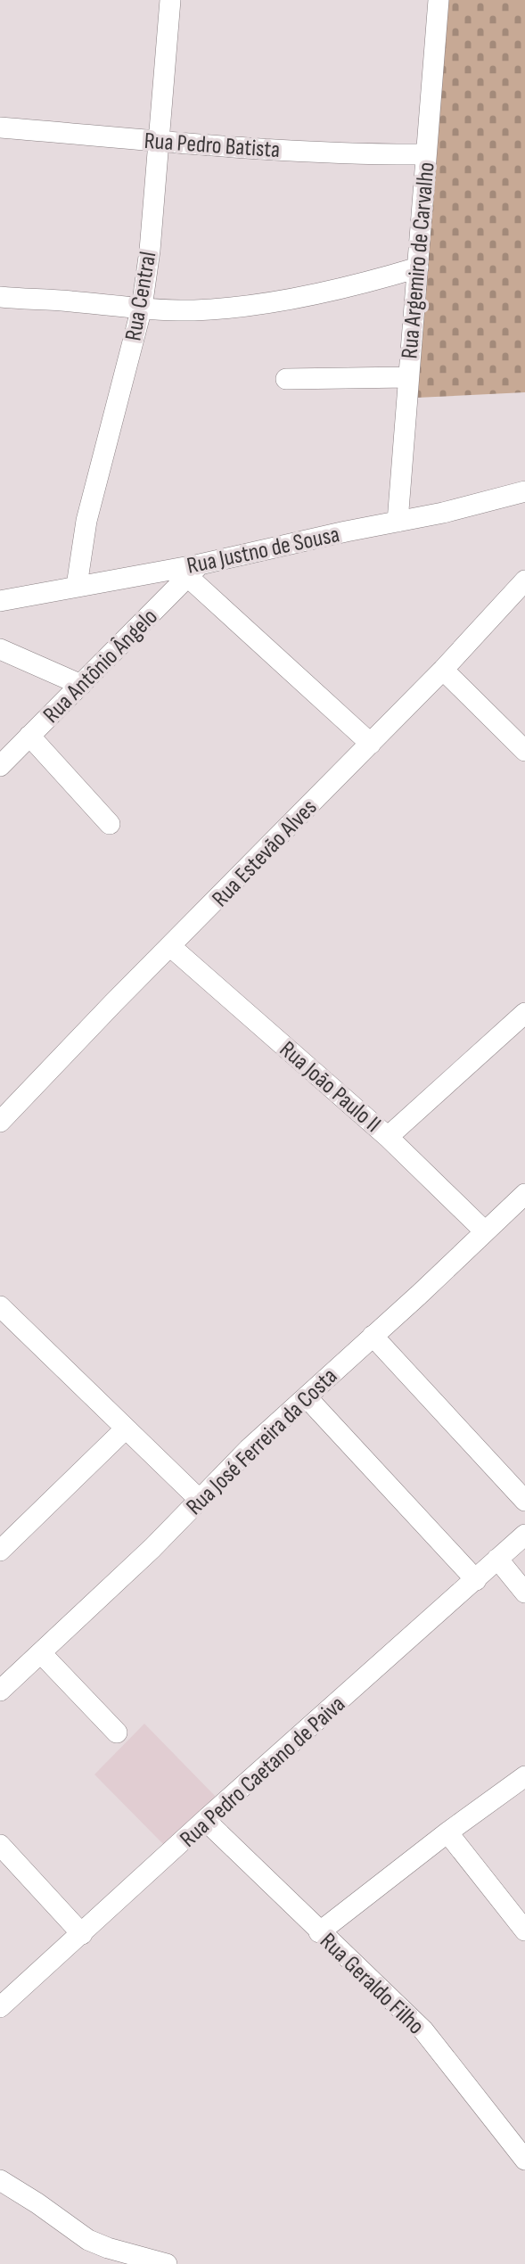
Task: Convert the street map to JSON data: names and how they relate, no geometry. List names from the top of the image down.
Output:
{
  "streets": {
    "street": [
      "Rua Pedro Batista",
      "Rua Argemiro de Carvalho",
      "Rua Central",
      "Rua Justno de Sousa",
      "Rua Antônio Ângelo",
      "Rua Estevão Alves",
      "Rua João Paulo II",
      "Rua José Ferreira da Costa",
      "Rua Pedro Caetano de Paiva",
      "Rua Geraldo Filho"
    ]
  },
  "crossings": [
    ["Rua Pedro Batista", "Rua Argemiro de Carvalho"],
    ["Rua Pedro Batista", "Rua Central"],
    ["Rua Argemiro de Carvalho", "Rua Justno de Sousa"],
    ["Rua Central", "Rua Justno de Sousa"],
    ["Rua Justno de Sousa", "Rua Antônio Ângelo"],
    ["Rua Estevão Alves", "Rua João Paulo II"],
    ["Rua João Paulo II", "Rua José Ferreira da Costa"],
    ["Rua Pedro Caetano de Paiva", "Rua Geraldo Filho"]
  ]
}
